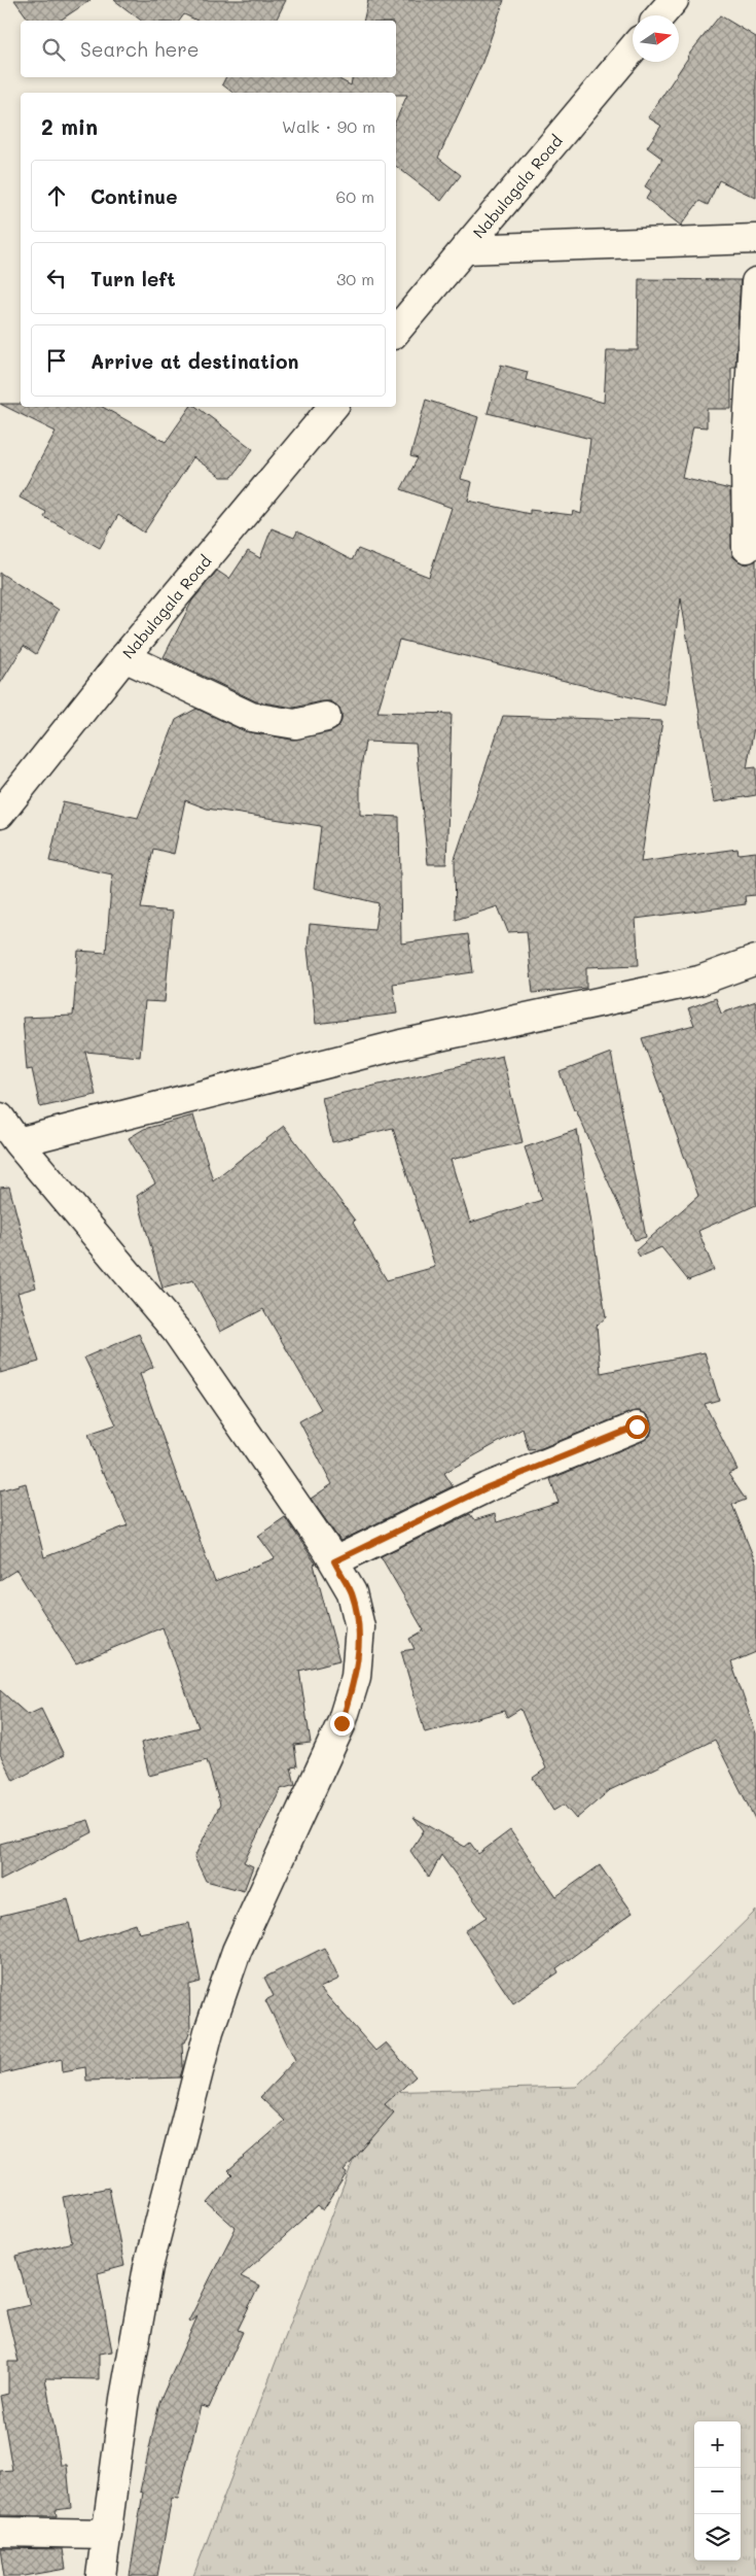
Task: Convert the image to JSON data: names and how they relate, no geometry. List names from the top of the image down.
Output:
{
  "streets": {
    "street": ["Nabulagala Road"]
  },
  "north": "right",
  "page": {
    "search": "Search here",
    "heading": ["2 min", "Walk · 90 m"],
    "list": [
      ["Continue", "60 m"],
      ["Turn left", "30 m"],
      "Arrive at destination"
    ],
    "map_buttons": ["+", "−"]
  }
}
